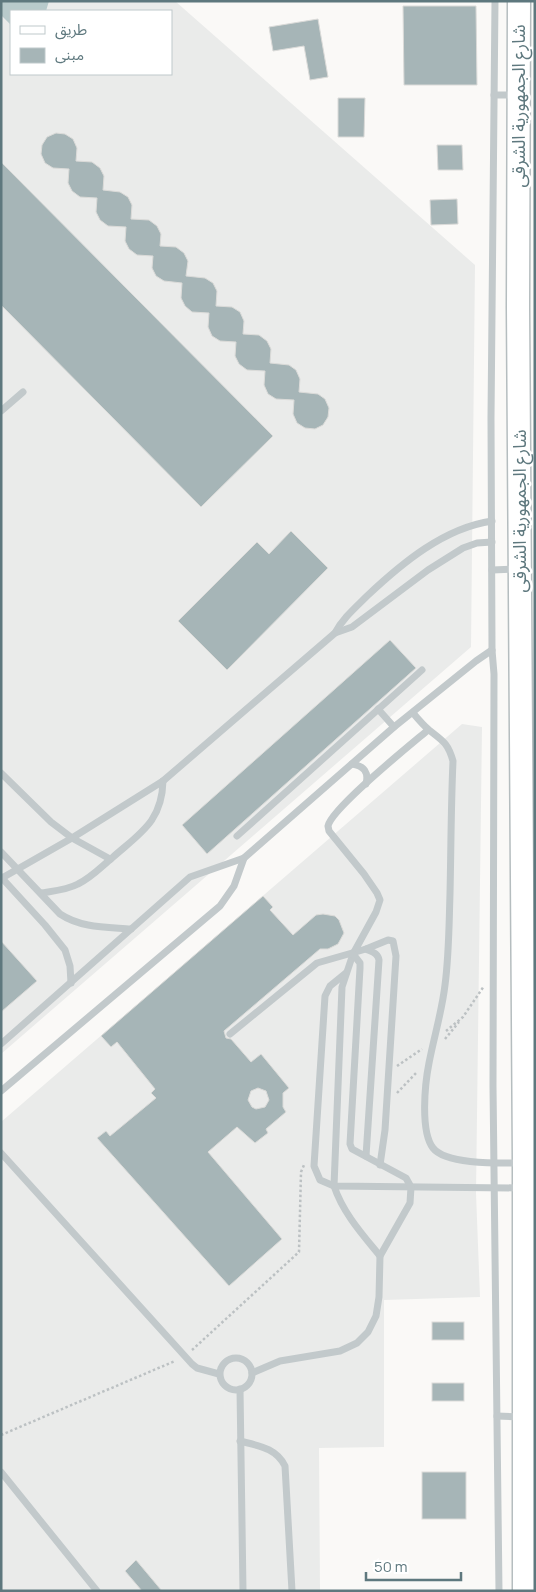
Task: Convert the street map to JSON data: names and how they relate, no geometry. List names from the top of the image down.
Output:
{
  "streets": {
    "main road": ["شارع الجمهورية الشرقى"]
  },
  "legend": ["طريق", "مبنى"],
  "scale_bar": "50 m"
}
